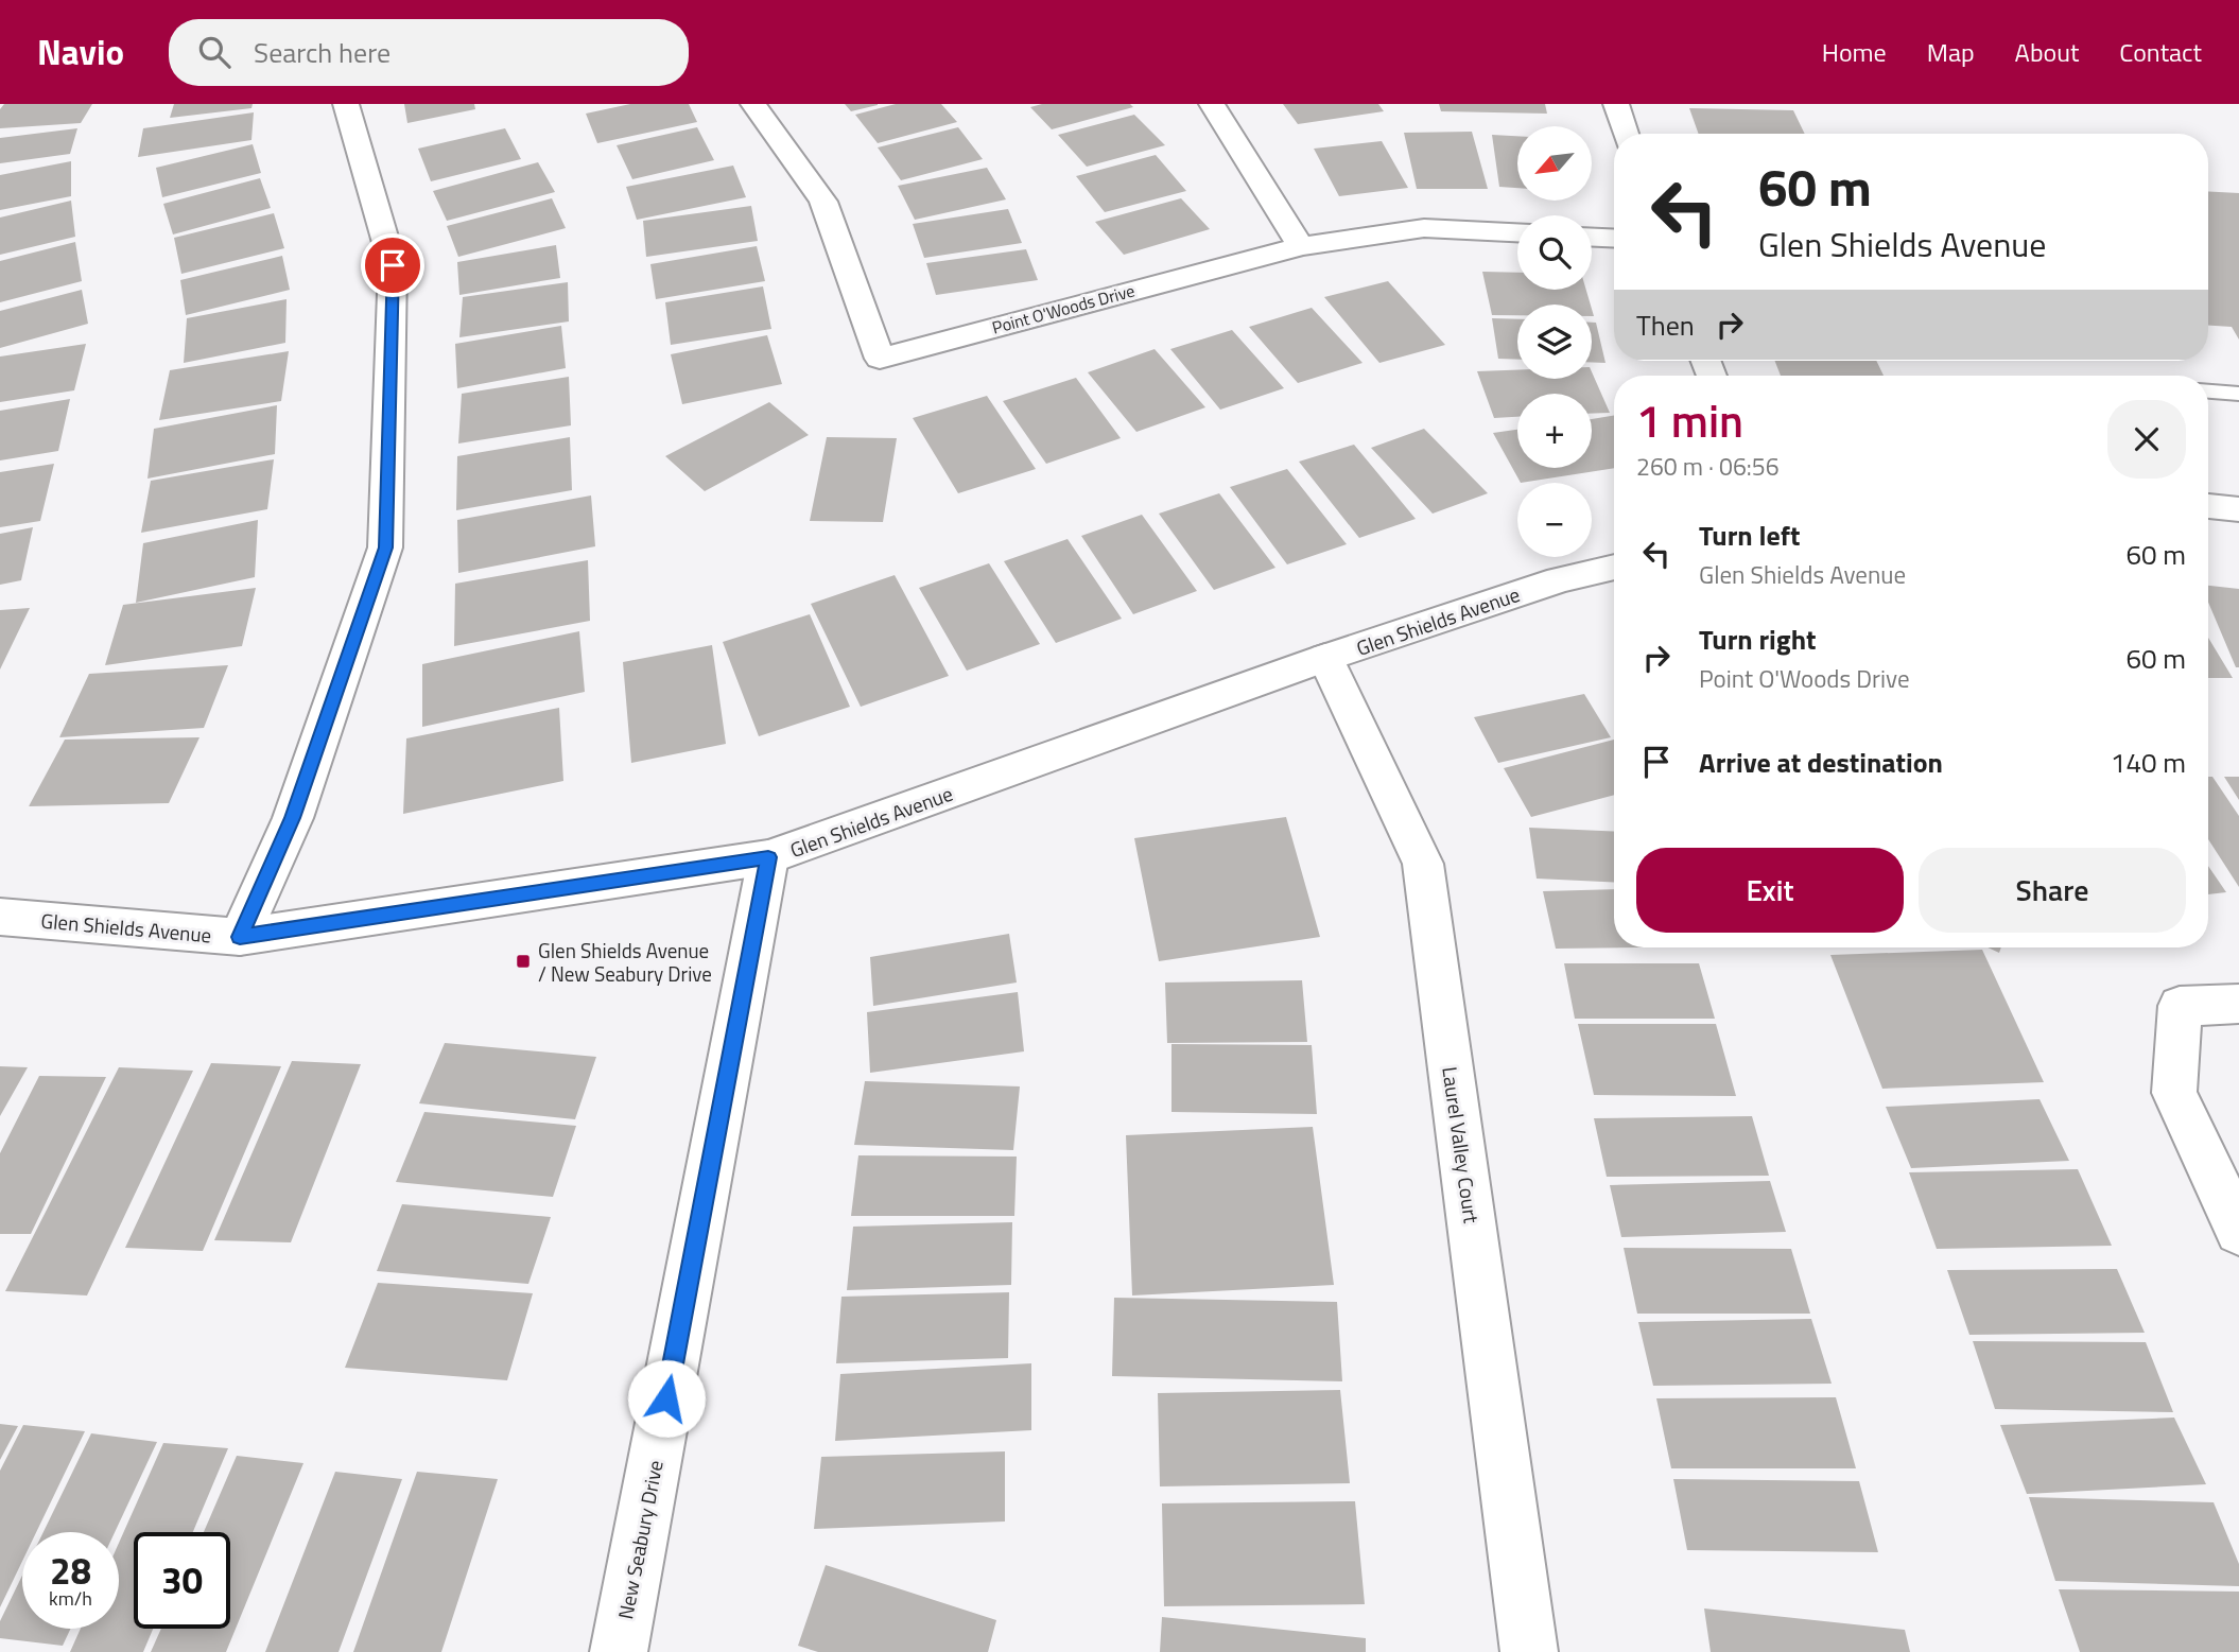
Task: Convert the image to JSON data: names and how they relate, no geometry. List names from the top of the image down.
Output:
{
  "streets": {
    "street": [
      "Point O'Woods Drive",
      "Glen Shields Avenue",
      "Laurel Valley Court",
      "New Seabury Drive"
    ]
  },
  "crossings": [
    ["Glen Shields Avenue", "Laurel Valley Court"],
    ["Glen Shields Avenue", "New Seabury Drive"]
  ],
  "places": {
    "transit": ["Glen Shields Avenue / New Seabury Drive"]
  },
  "north": "bottom left",
  "page": {
    "header": "Navio",
    "search": "Search here",
    "nav": [
      "Home",
      "Map",
      "About",
      "Contact"
    ],
    "map_buttons": ["+", "−"],
    "turn": ["60 m", "Glen Shields Avenue"],
    "then": "Then",
    "heading": ["1 min", "260 m · 06:56"],
    "list": [
      {
        "name": "Turn left",
        "note": "Glen Shields Avenue",
        "value": "60 m"
      },
      {
        "name": "Turn right",
        "note": "Point O'Woods Drive",
        "value": "60 m"
      },
      {
        "name": "Arrive at destination",
        "value": "140 m"
      }
    ],
    "buttons": ["Exit", "Share"],
    "speed": "28 km/h",
    "limit": "30"
  }
}
